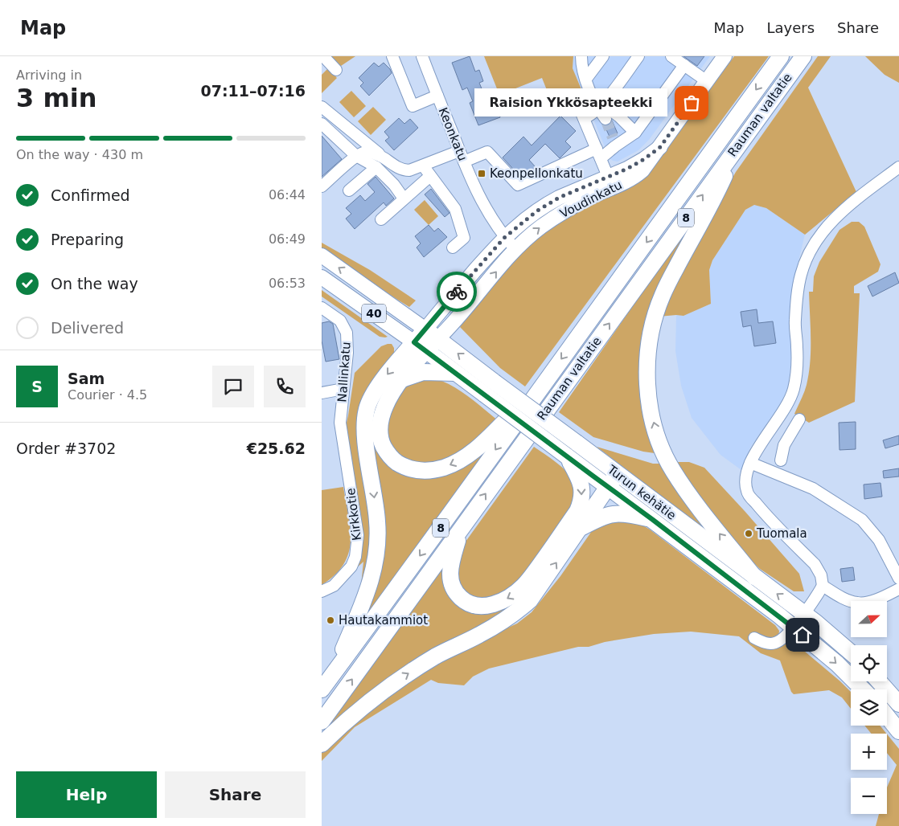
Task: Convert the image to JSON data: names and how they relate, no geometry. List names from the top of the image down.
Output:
{
  "streets": {
    "highway": [
      "Rauman valtatie",
      "8",
      "40",
      "Turun kehätie"
    ],
    "main road": ["Voudinkatu"],
    "street": ["Keonkatu", "Nallinkatu", "Kirkkotie"]
  },
  "crossings": [
    ["Keonkatu", "Voudinkatu"],
    ["Voudinkatu", "40"],
    ["Voudinkatu", "Turun kehätie"],
    ["40", "Turun kehätie"],
    ["Nallinkatu", "Kirkkotie"]
  ],
  "places": {
    "other": ["Raision Ykkösapteekki", "Tuomala", "Hautakammiot"],
    "transit": ["Keonpellonkatu"]
  },
  "north": "right",
  "page": {
    "header": "Map",
    "nav": ["Map", "Layers", "Share"],
    "heading": ["3 min", "Arriving in", "07:11–07:16"],
    "panel": [
      "Sam",
      "Courier · 4.5",
      "Order #3702",
      "€25.62"
    ],
    "bubble": "Raision Ykkösapteekki",
    "bar": "On the way · 430 m",
    "list": [
      ["Confirmed", "06:44"],
      ["Preparing", "06:49"],
      ["On the way", "06:53"],
      "Delivered"
    ],
    "round": "S",
    "map_buttons": ["+", "−"],
    "buttons": ["Help", "Share"]
  }
}
